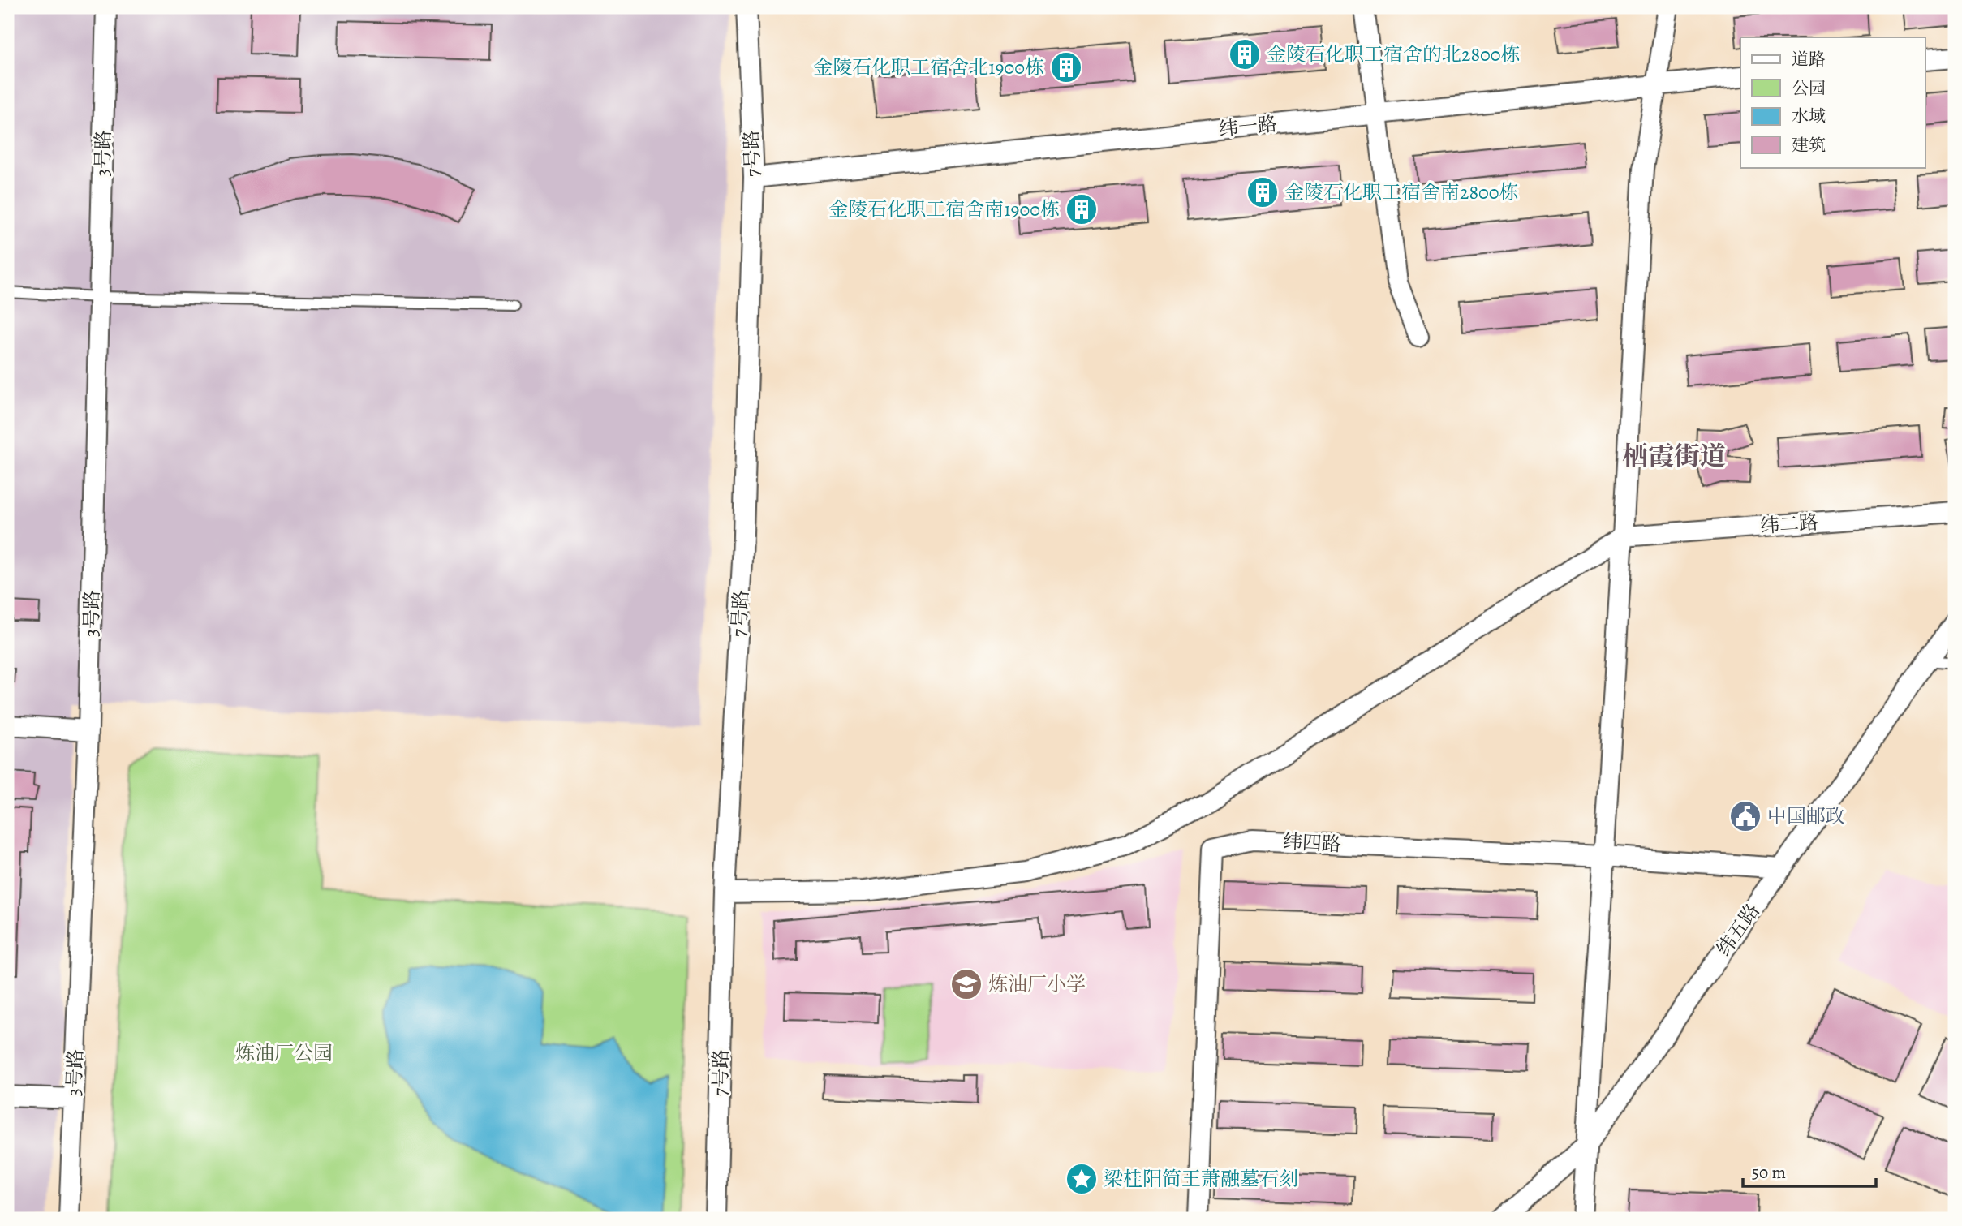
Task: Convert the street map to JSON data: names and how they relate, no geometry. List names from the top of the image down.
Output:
{
  "streets": {
    "street": [
      "纬一路",
      "3号路",
      "7号路",
      "纬二路",
      "纬四路",
      "纬五路"
    ]
  },
  "crossings": [
    ["纬一路", "7号路"],
    ["纬四路", "纬五路"]
  ],
  "districts": ["栖霞街道"],
  "parks": ["炼油厂公园"],
  "places": {
    "building": [
      "金陵石化职工宿舍的北2800栋",
      "金陵石化职工宿舍北1900栋",
      "金陵石化职工宿舍南2800栋",
      "金陵石化职工宿舍南1900栋"
    ],
    "public building": ["中国邮政"],
    "school or university": ["炼油厂小学"],
    "place": ["梁桂阳简王萧融墓石刻"]
  },
  "legend": [
    "道路",
    "公园",
    "水域",
    "建筑"
  ],
  "scale_bar": "50 m"
}
